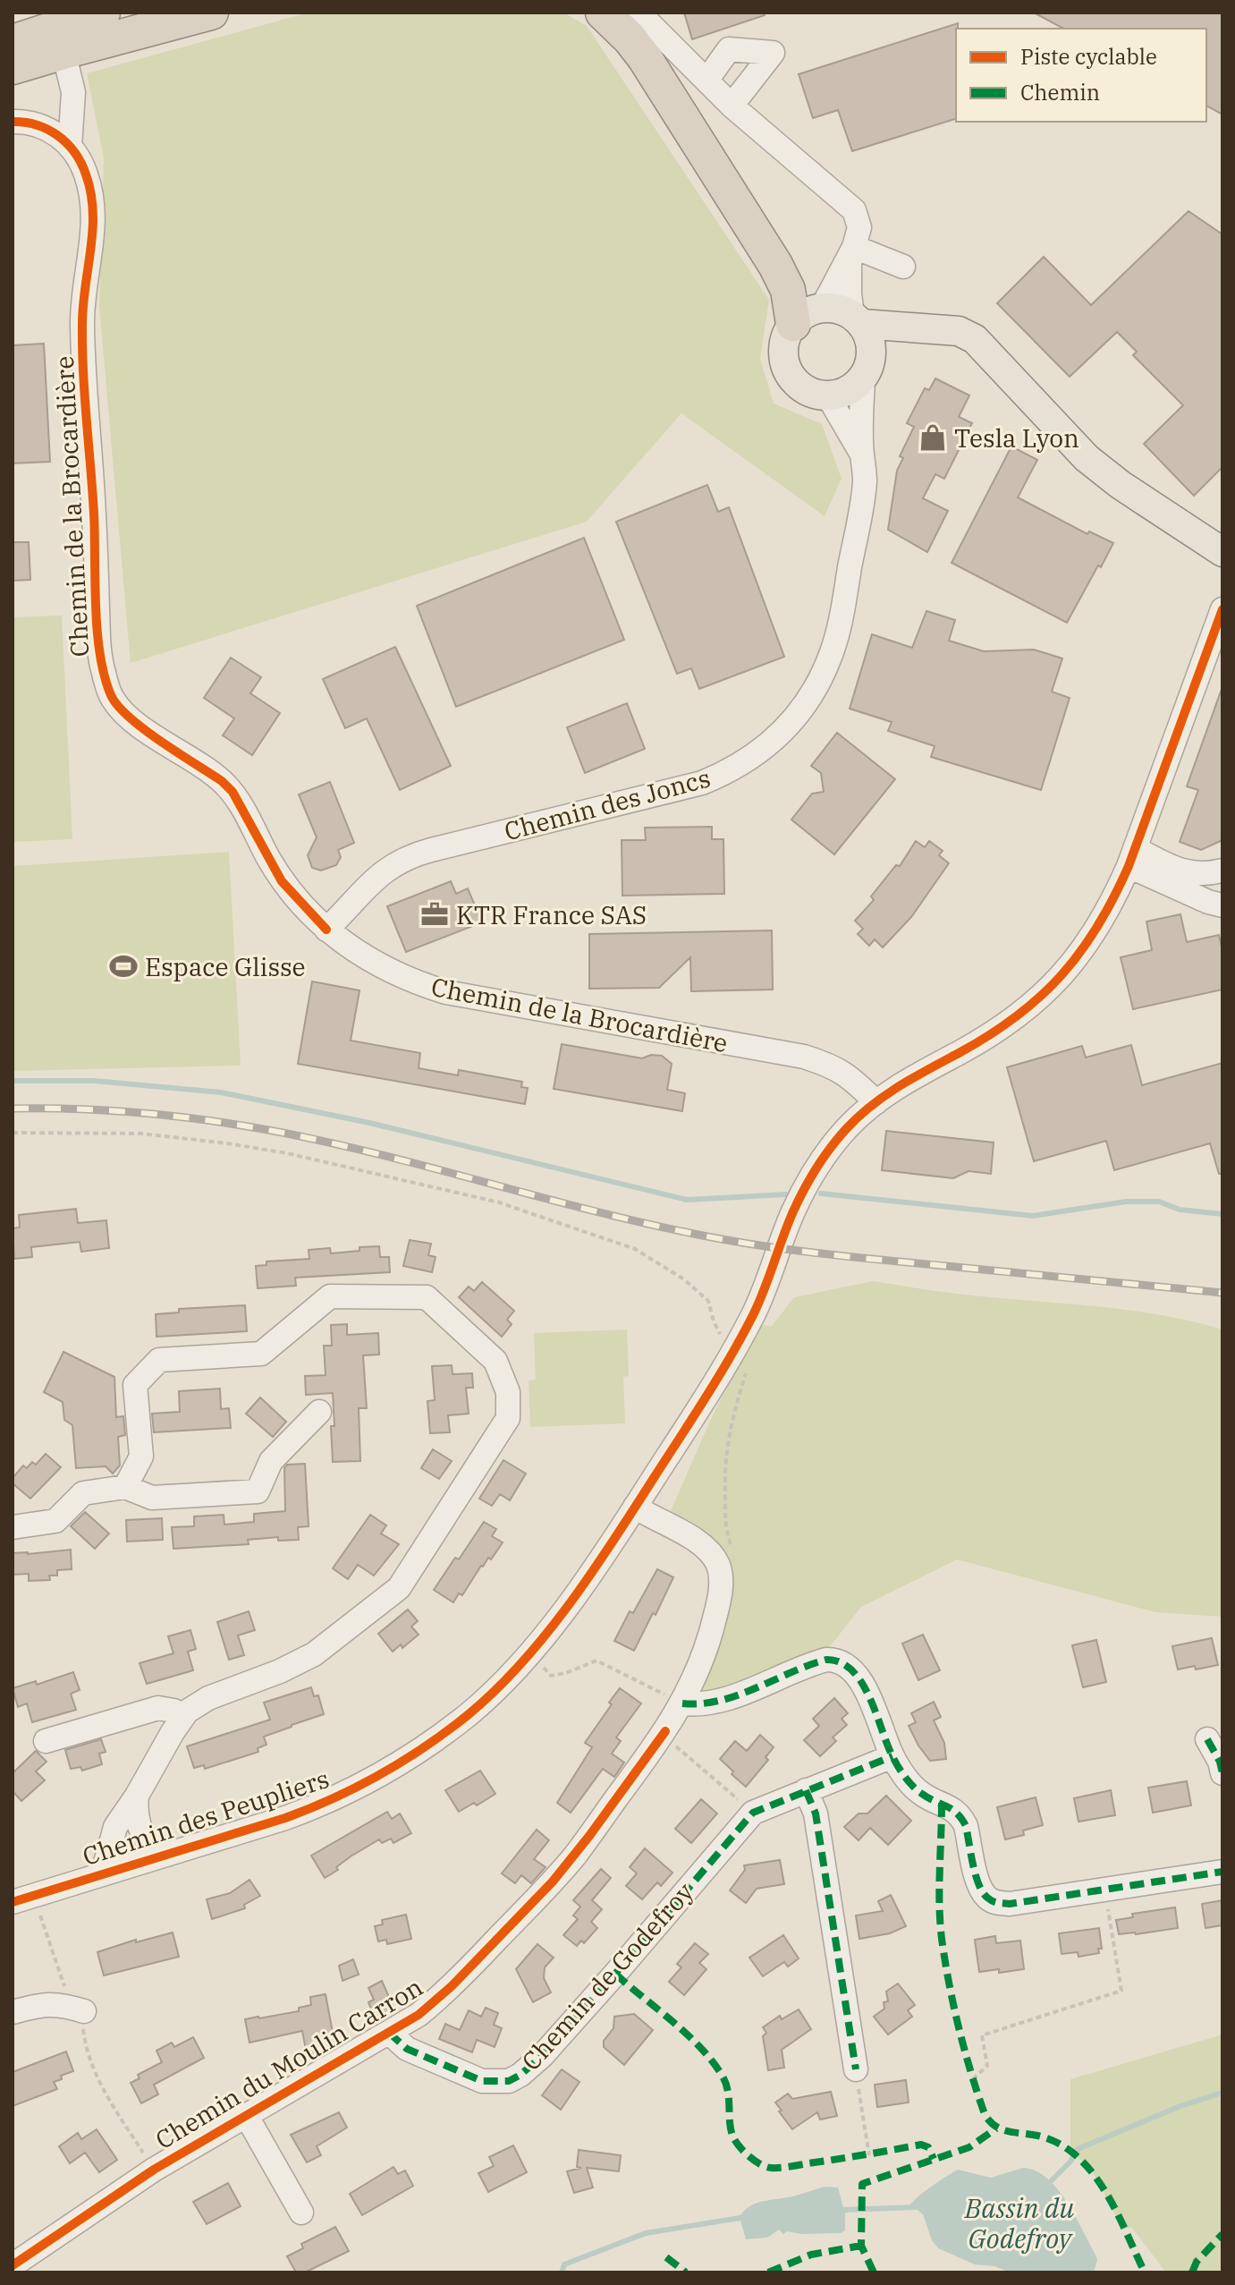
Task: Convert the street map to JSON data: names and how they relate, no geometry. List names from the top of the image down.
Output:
{
  "streets": {
    "street": [
      "Chemin de la Brocardière",
      "Chemin des Joncs",
      "Chemin des Peupliers",
      "Chemin de Godefroy",
      "Chemin du Moulin Carron"
    ]
  },
  "crossings": [
    ["Chemin de la Brocardière", "Chemin des Joncs"],
    ["Chemin des Peupliers", "Chemin du Moulin Carron"],
    ["Chemin de Godefroy", "Chemin du Moulin Carron"]
  ],
  "water": ["Bassin du Godefroy"],
  "places": {
    "shop": ["Tesla Lyon"],
    "office": ["KTR France SAS"],
    "sports": ["Espace Glisse"]
  },
  "legend": ["Piste cyclable", "Chemin"]
}
